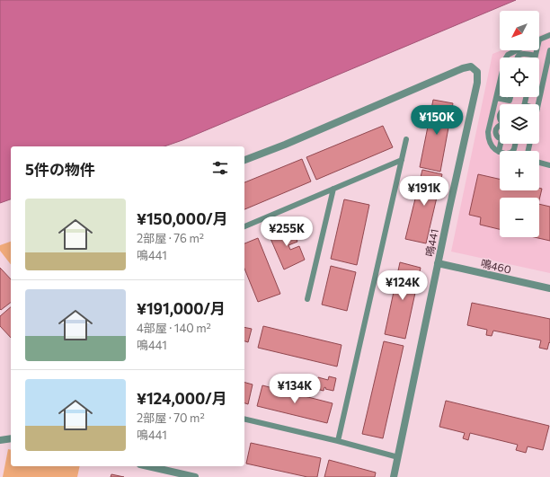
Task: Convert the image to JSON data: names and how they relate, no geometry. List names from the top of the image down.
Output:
{
  "streets": {
    "street": ["鳴441", "鳴460"]
  },
  "crossings": [
    ["鳴441", "鳴460"]
  ],
  "north": "bottom left",
  "page": {
    "map_buttons": ["+", "−"],
    "price": [
      "¥150K",
      "¥191K",
      "¥255K",
      "¥124K",
      "¥134K"
    ],
    "heading": "5件の物件",
    "list": [
      {
        "name": "¥150,000/月",
        "note": "2部屋 · 76 m² · 鳴441"
      },
      {
        "name": "¥191,000/月",
        "note": "4部屋 · 140 m² · 鳴441"
      },
      {
        "name": "¥124,000/月",
        "note": "2部屋 · 70 m² · 鳴441"
      }
    ]
  }
}
